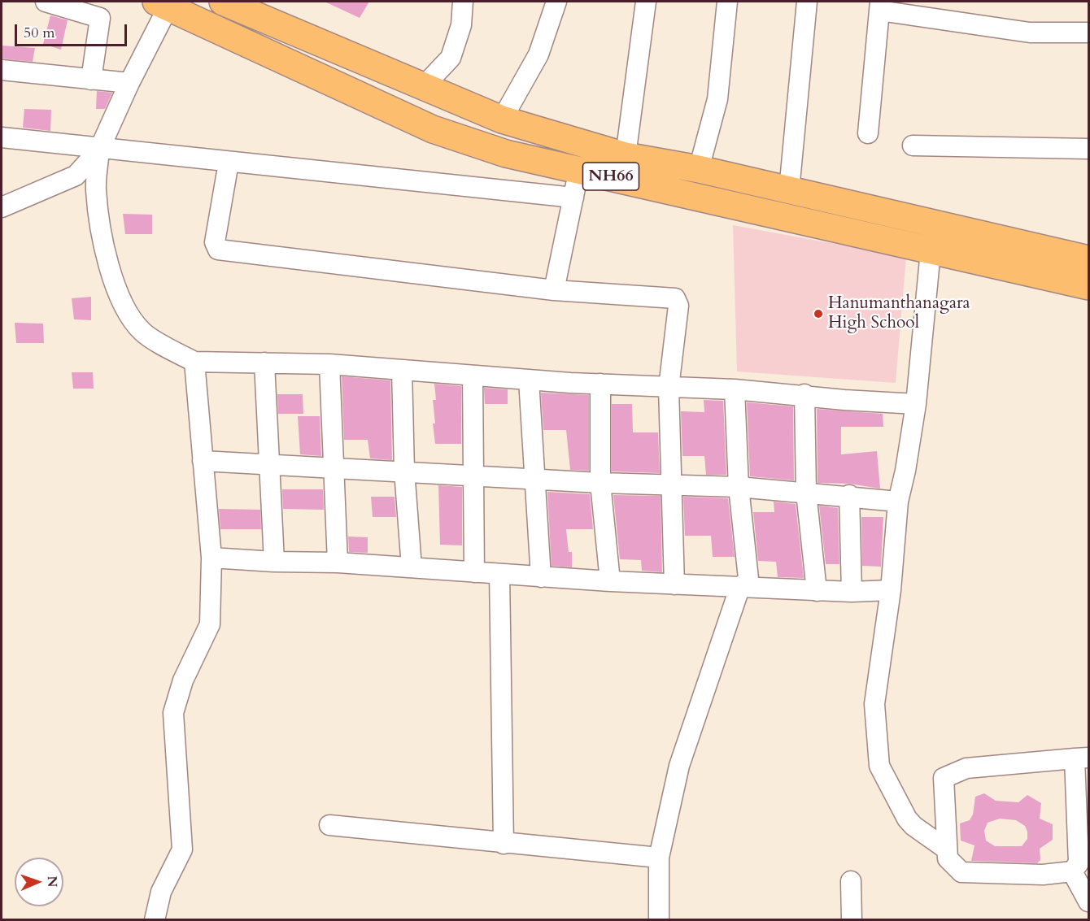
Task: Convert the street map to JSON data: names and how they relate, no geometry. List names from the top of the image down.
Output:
{
  "streets": {
    "highway": ["NH66"]
  },
  "places": ["Hanumanthanagara High School"],
  "scale_bar": "50 m",
  "north": "right"
}
